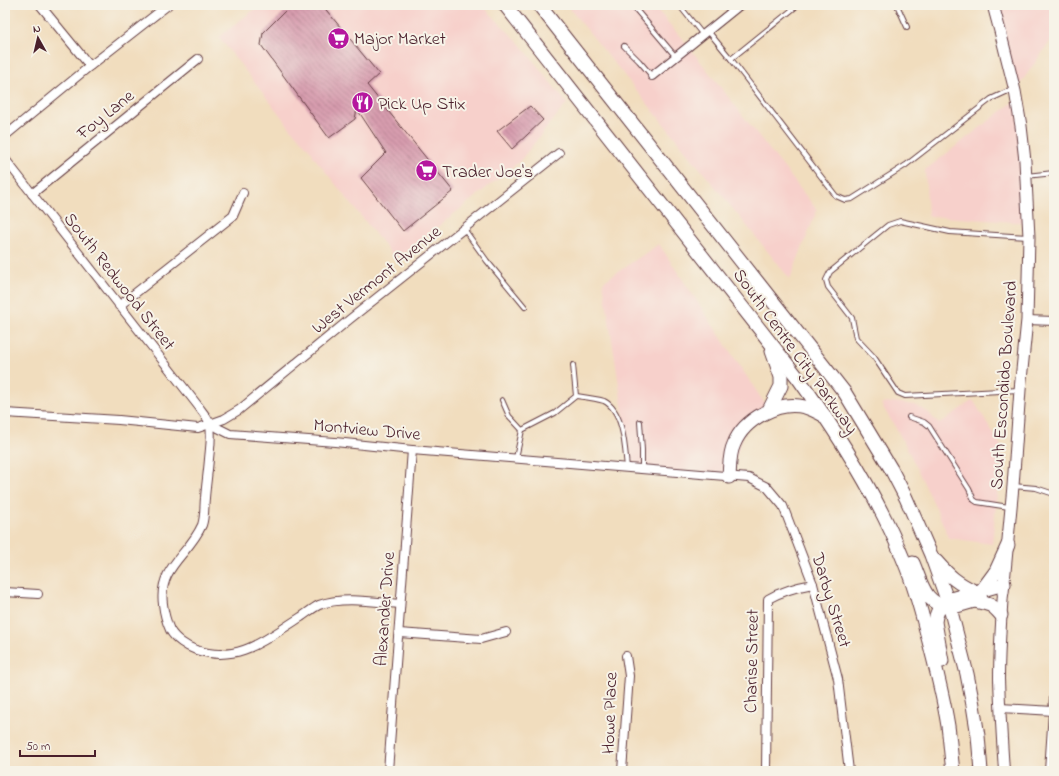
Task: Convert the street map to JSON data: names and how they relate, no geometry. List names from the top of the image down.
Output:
{
  "streets": {
    "highway": ["South Centre City Parkway"],
    "main road": ["South Escondido Boulevard"],
    "street": [
      "Foy Lane",
      "West Vermont Avenue",
      "South Redwood Street",
      "Montview Drive",
      "Darby Street",
      "Alexander Drive",
      "Charise Street",
      "Howe Place"
    ]
  },
  "crossings": [
    ["Foy Lane", "South Redwood Street"],
    ["West Vermont Avenue", "South Redwood Street"],
    ["West Vermont Avenue", "Montview Drive"],
    ["South Redwood Street", "Montview Drive"],
    ["Montview Drive", "Darby Street"],
    ["Montview Drive", "Alexander Drive"],
    ["Darby Street", "Charise Street"]
  ],
  "places": {
    "supermarket": ["Major Market", "Trader Joe's"],
    "restaurant": ["Pick Up Stix"]
  },
  "scale_bar": "50 m",
  "north": "top"
}
